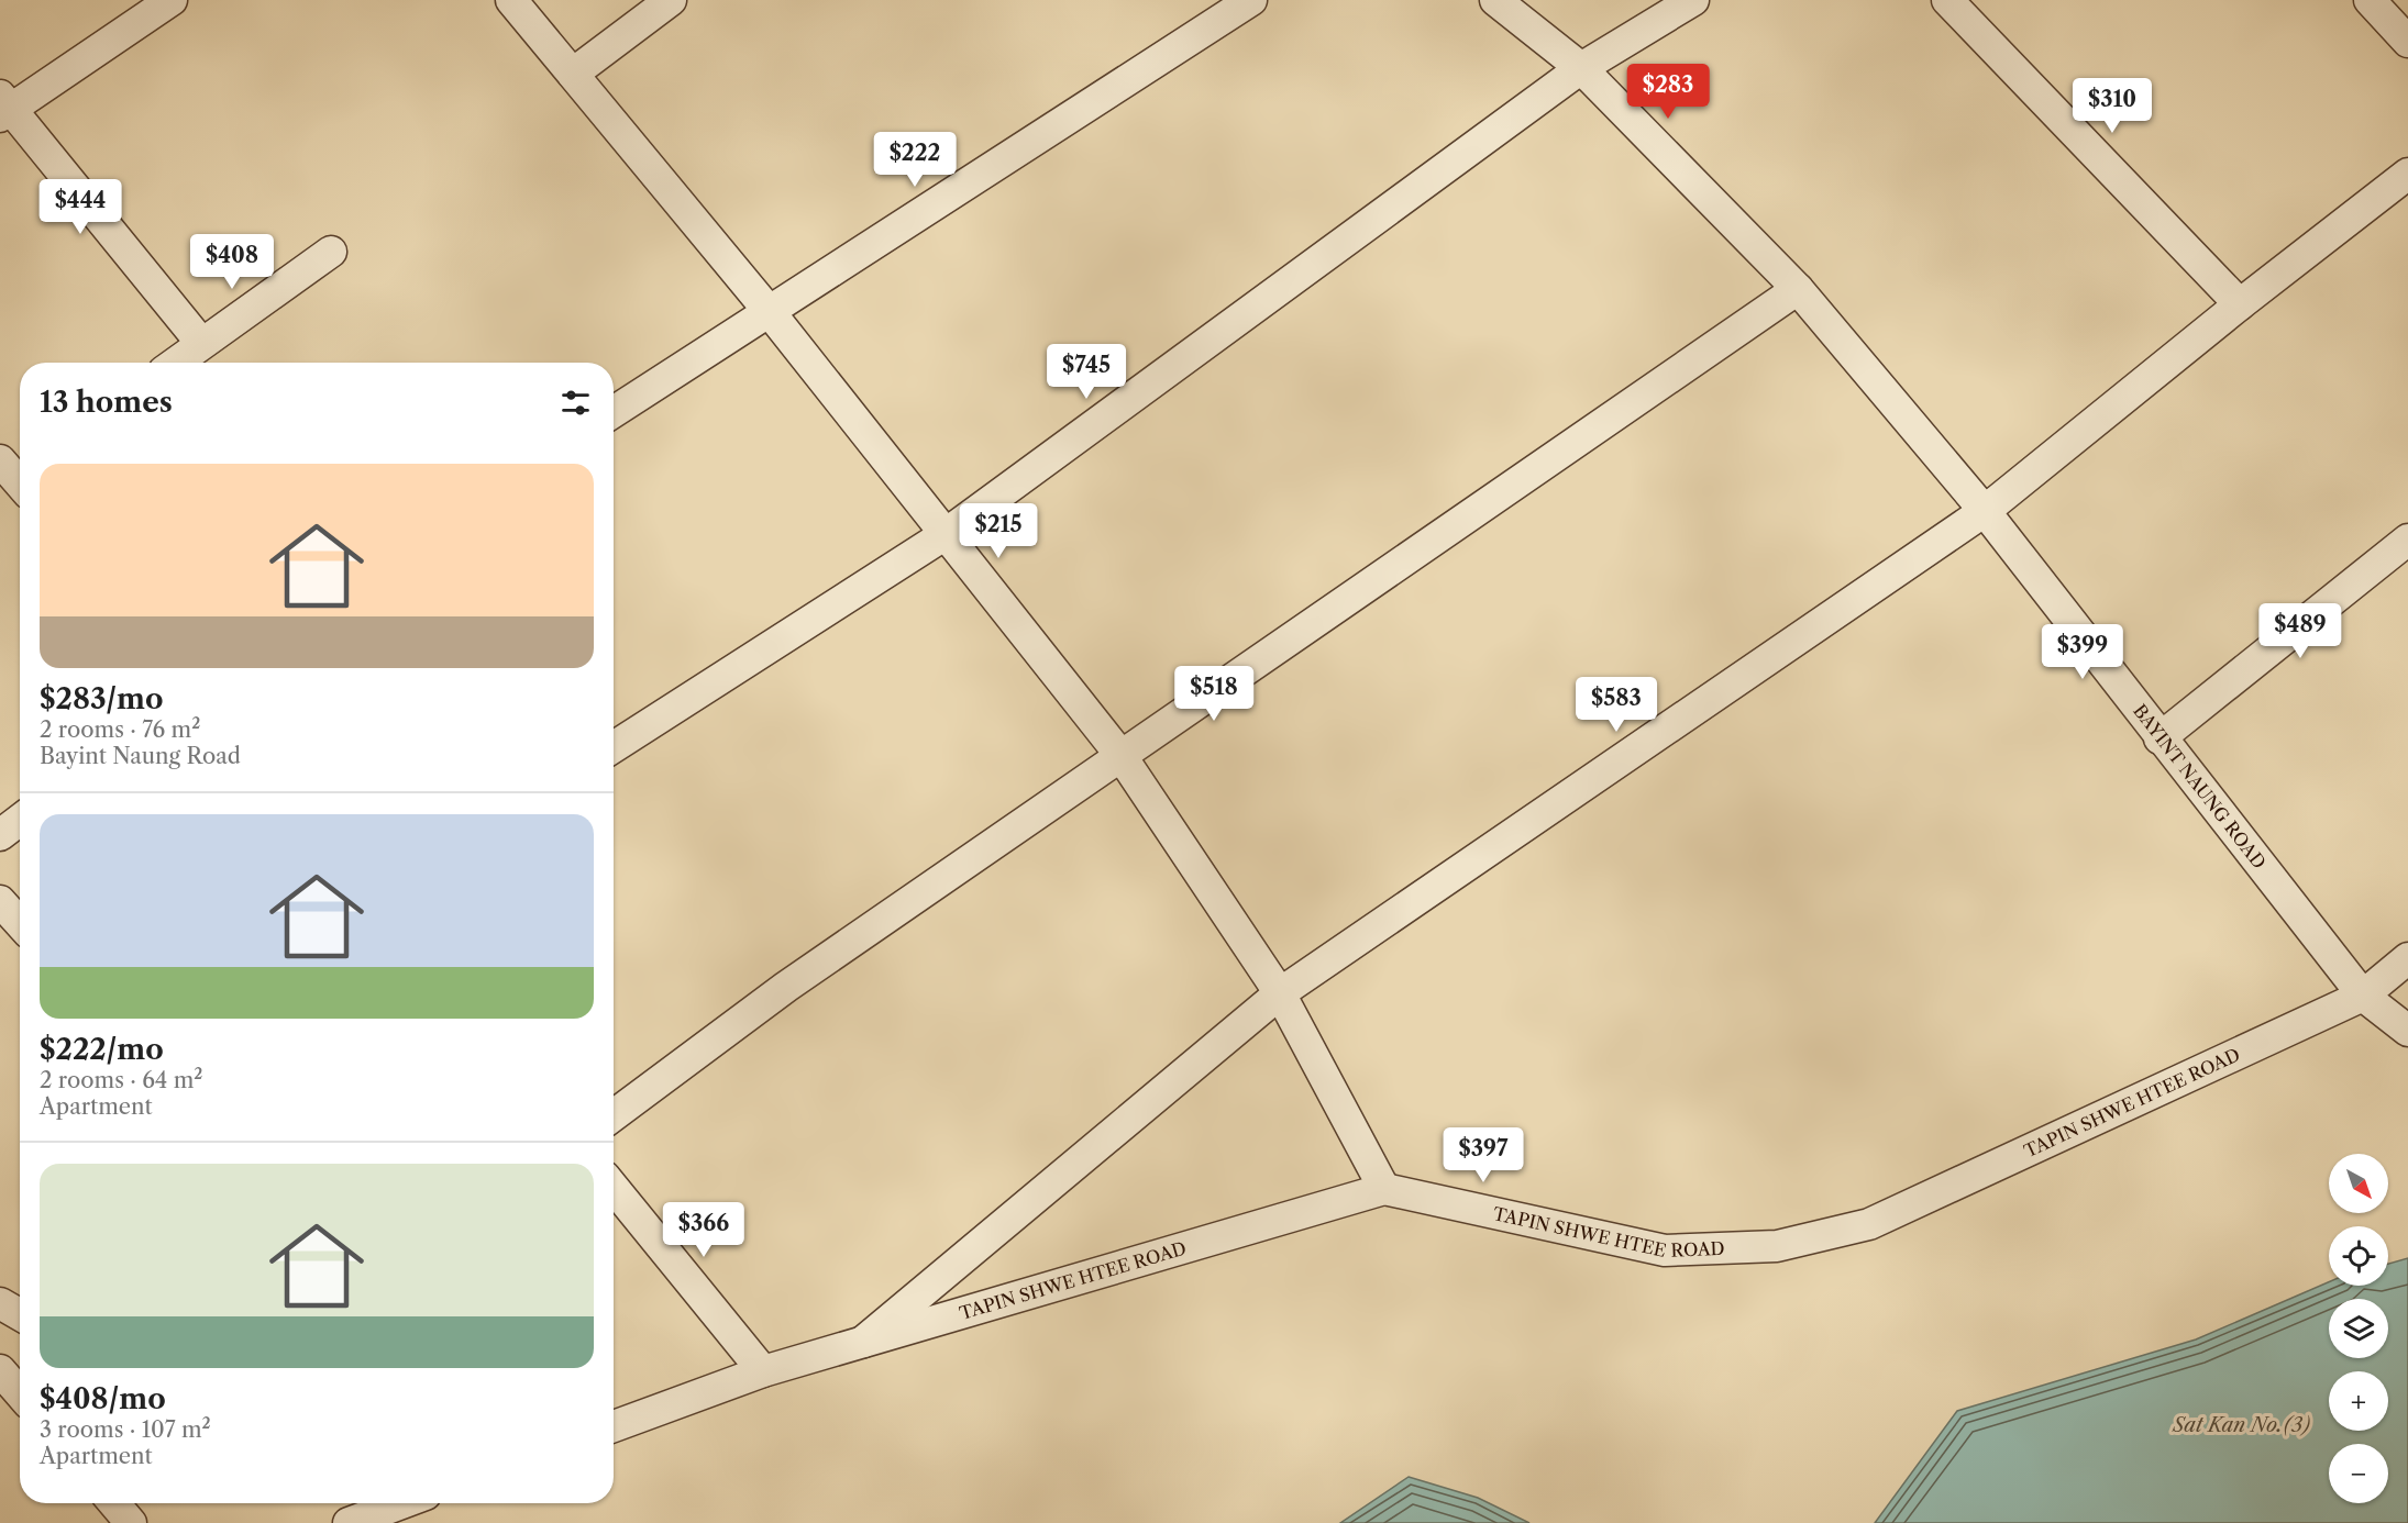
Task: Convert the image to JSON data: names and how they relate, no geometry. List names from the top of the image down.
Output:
{
  "streets": {
    "street": ["BAYINT NAUNG ROAD", "TAPIN SHWE HTEE ROAD"]
  },
  "crossings": [
    ["BAYINT NAUNG ROAD", "TAPIN SHWE HTEE ROAD"]
  ],
  "water": ["Sat Kan No.(3)"],
  "north": "bottom right",
  "page": {
    "price": [
      "$283",
      "$310",
      "$222",
      "$444",
      "$408",
      "$745",
      "$215",
      "$489",
      "$399",
      "$518",
      "$583",
      "$397",
      "$366"
    ],
    "heading": "13 homes",
    "list": [
      {
        "name": "$283/mo",
        "note": "2 rooms · 76 m² · Bayint Naung Road"
      },
      {
        "name": "$222/mo",
        "note": "2 rooms · 64 m² · Apartment"
      },
      {
        "name": "$408/mo",
        "note": "3 rooms · 107 m² · Apartment"
      }
    ],
    "map_buttons": ["+", "−"]
  }
}
